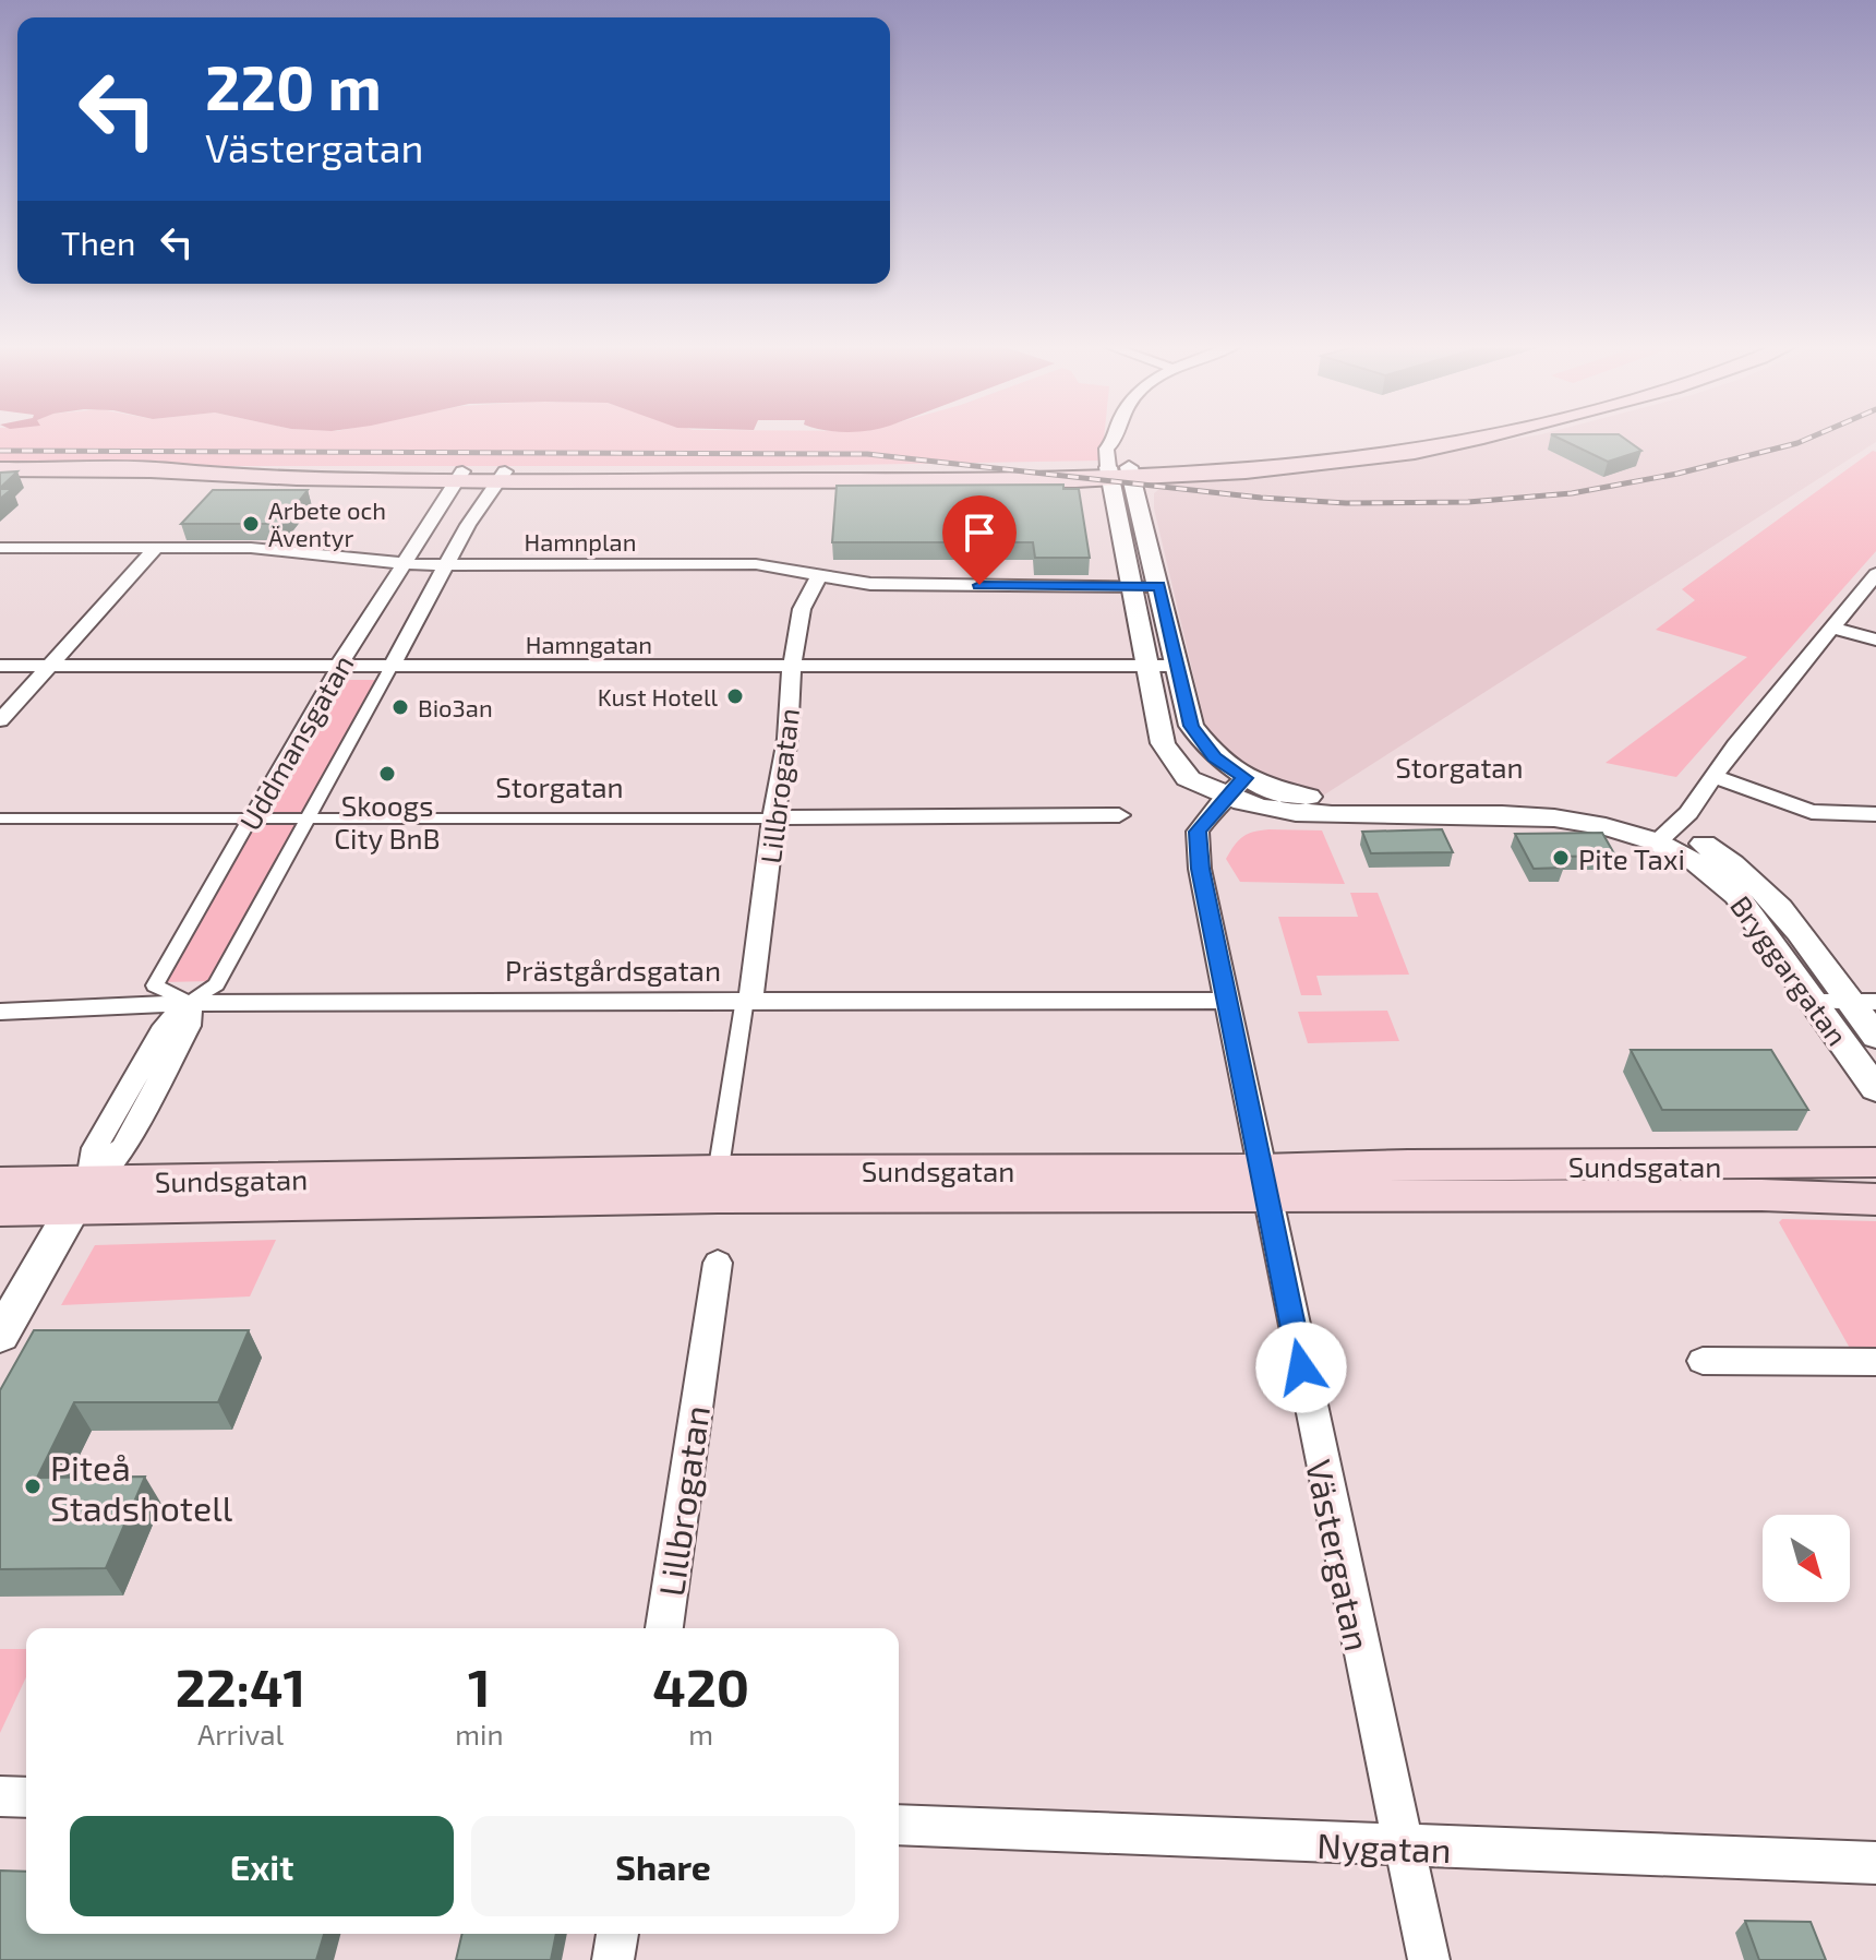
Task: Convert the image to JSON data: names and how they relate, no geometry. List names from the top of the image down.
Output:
{
  "streets": {
    "main road": ["Sundsgatan"],
    "street": [
      "Hamnplan",
      "Hamngatan",
      "Uddmansgatan",
      "Storgatan",
      "Lillbrogatan",
      "Prästgårdsgatan",
      "Bryggargatan",
      "Västergatan",
      "Nygatan"
    ]
  },
  "crossings": [
    ["Hamnplan", "Uddmansgatan"],
    ["Hamnplan", "Lillbrogatan"],
    ["Hamngatan", "Uddmansgatan"],
    ["Hamngatan", "Lillbrogatan"],
    ["Uddmansgatan", "Storgatan"],
    ["Uddmansgatan", "Prästgårdsgatan"],
    ["Storgatan", "Lillbrogatan"],
    ["Storgatan", "Bryggargatan"],
    ["Storgatan", "Västergatan"],
    ["Lillbrogatan", "Prästgårdsgatan"],
    ["Prästgårdsgatan", "Västergatan"],
    ["Sundsgatan", "Västergatan"],
    ["Västergatan", "Nygatan"]
  ],
  "places": [
    "Arbete och Äventyr",
    "Kust Hotell",
    "Bio3an",
    "Skoogs City BnB",
    "Pite Taxi",
    "Piteå Stadshotell"
  ],
  "north": "bottom right",
  "page": {
    "turn": ["220 m", "Västergatan"],
    "then": "Then",
    "eta": [
      "22:41",
      "Arrival",
      "1",
      "min",
      "420",
      "m"
    ],
    "buttons": ["Exit", "Share"]
  }
}
